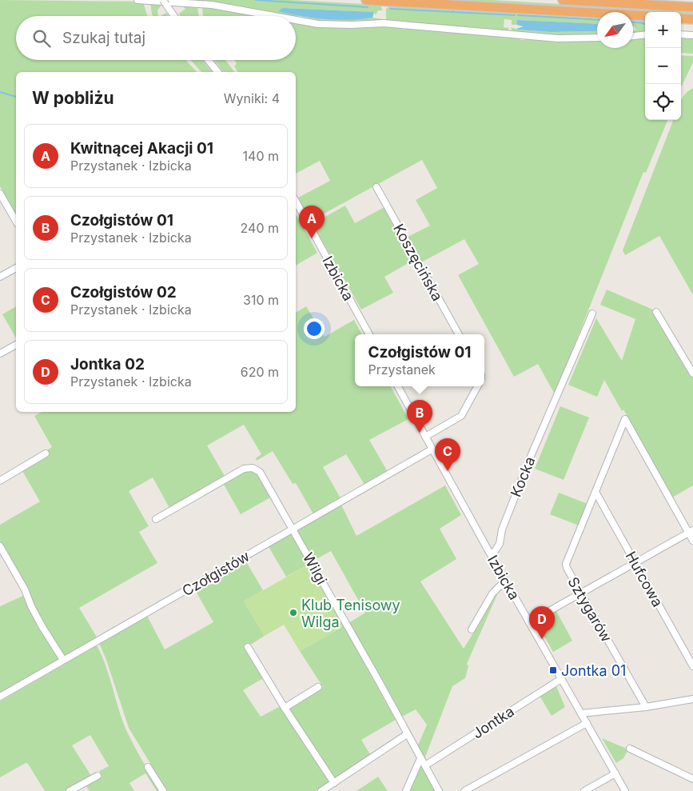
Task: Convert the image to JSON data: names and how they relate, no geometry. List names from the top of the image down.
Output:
{
  "streets": {
    "street": [
      "Koszęcińska",
      "Izbicka",
      "Kocka",
      "Wilgi",
      "Czołgistów",
      "Hufcowa",
      "Sztygarów",
      "Jontka"
    ]
  },
  "crossings": [
    ["Izbicka", "Kocka"],
    ["Izbicka", "Czołgistów"],
    ["Izbicka", "Jontka"],
    ["Wilgi", "Czołgistów"],
    ["Wilgi", "Jontka"],
    ["Hufcowa", "Sztygarów"]
  ],
  "places": {
    "other": ["Klub Tenisowy Wilga"],
    "transit": ["Jontka 01"]
  },
  "north": "bottom left",
  "page": {
    "map_buttons": ["+", "−"],
    "search": "Szukaj tutaj",
    "heading": ["W pobliżu", "Wyniki: 4"],
    "list": [
      {
        "mark": "A",
        "name": "Kwitnącej Akacji 01",
        "note": "Przystanek · Izbicka",
        "value": "140 m"
      },
      {
        "mark": "B",
        "name": "Czołgistów 01",
        "note": "Przystanek · Izbicka",
        "value": "240 m"
      },
      {
        "mark": "C",
        "name": "Czołgistów 02",
        "note": "Przystanek · Izbicka",
        "value": "310 m"
      },
      {
        "mark": "D",
        "name": "Jontka 02",
        "note": "Przystanek · Izbicka",
        "value": "620 m"
      }
    ],
    "pins": [
      "A",
      "B",
      "C",
      "D"
    ],
    "popup": ["Czołgistów 01", "Przystanek"]
  }
}
